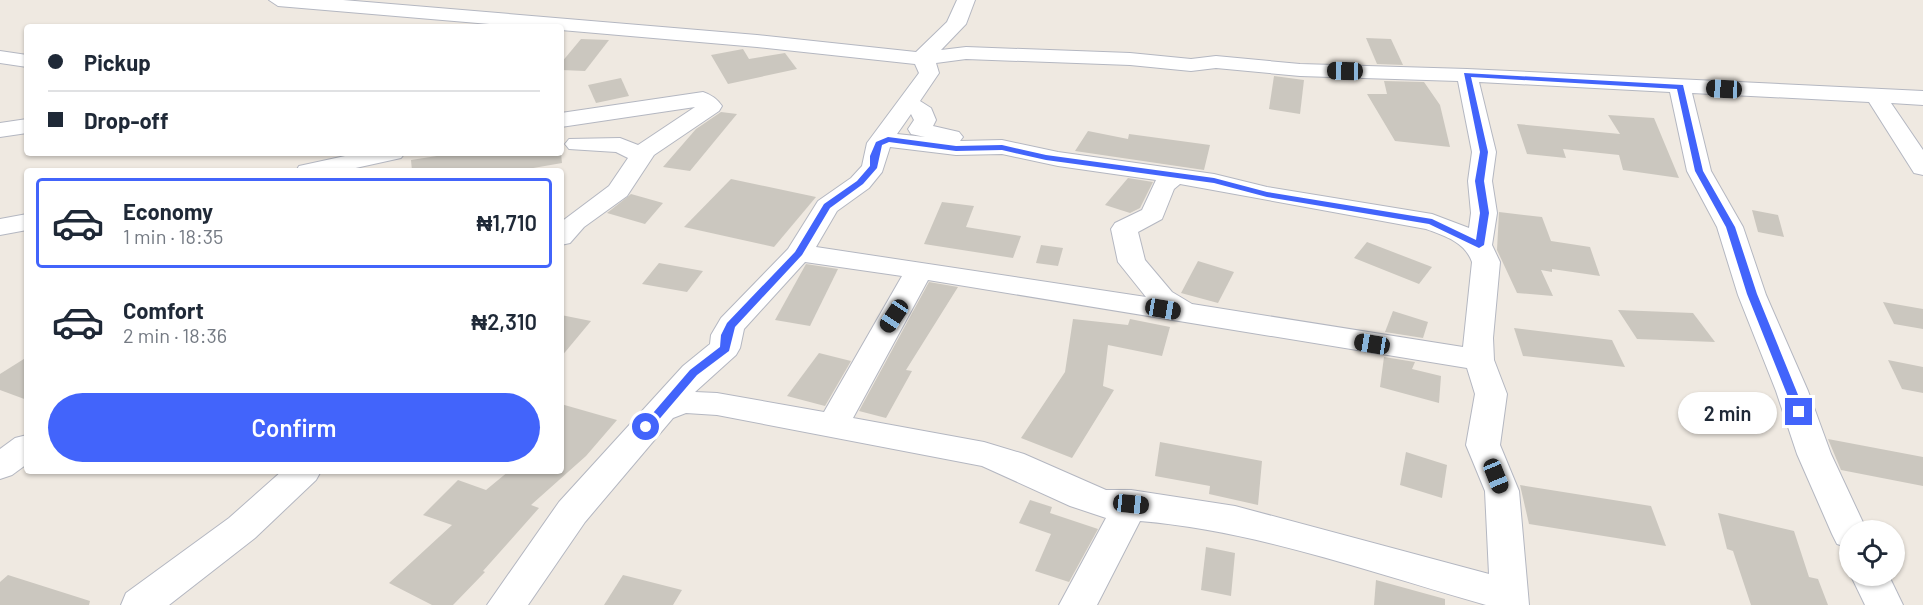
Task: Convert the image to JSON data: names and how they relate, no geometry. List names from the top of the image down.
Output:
{
  "page": {
    "banner": ["Pickup", "Drop-off"],
    "list": [
      {
        "name": "Economy",
        "note": "1 min · 18:35",
        "value": "₦1,710"
      },
      {
        "name": "Comfort",
        "note": "2 min · 18:36",
        "value": "₦2,310"
      }
    ],
    "buttons": "Confirm",
    "bubble": "2 min"
  }
}
